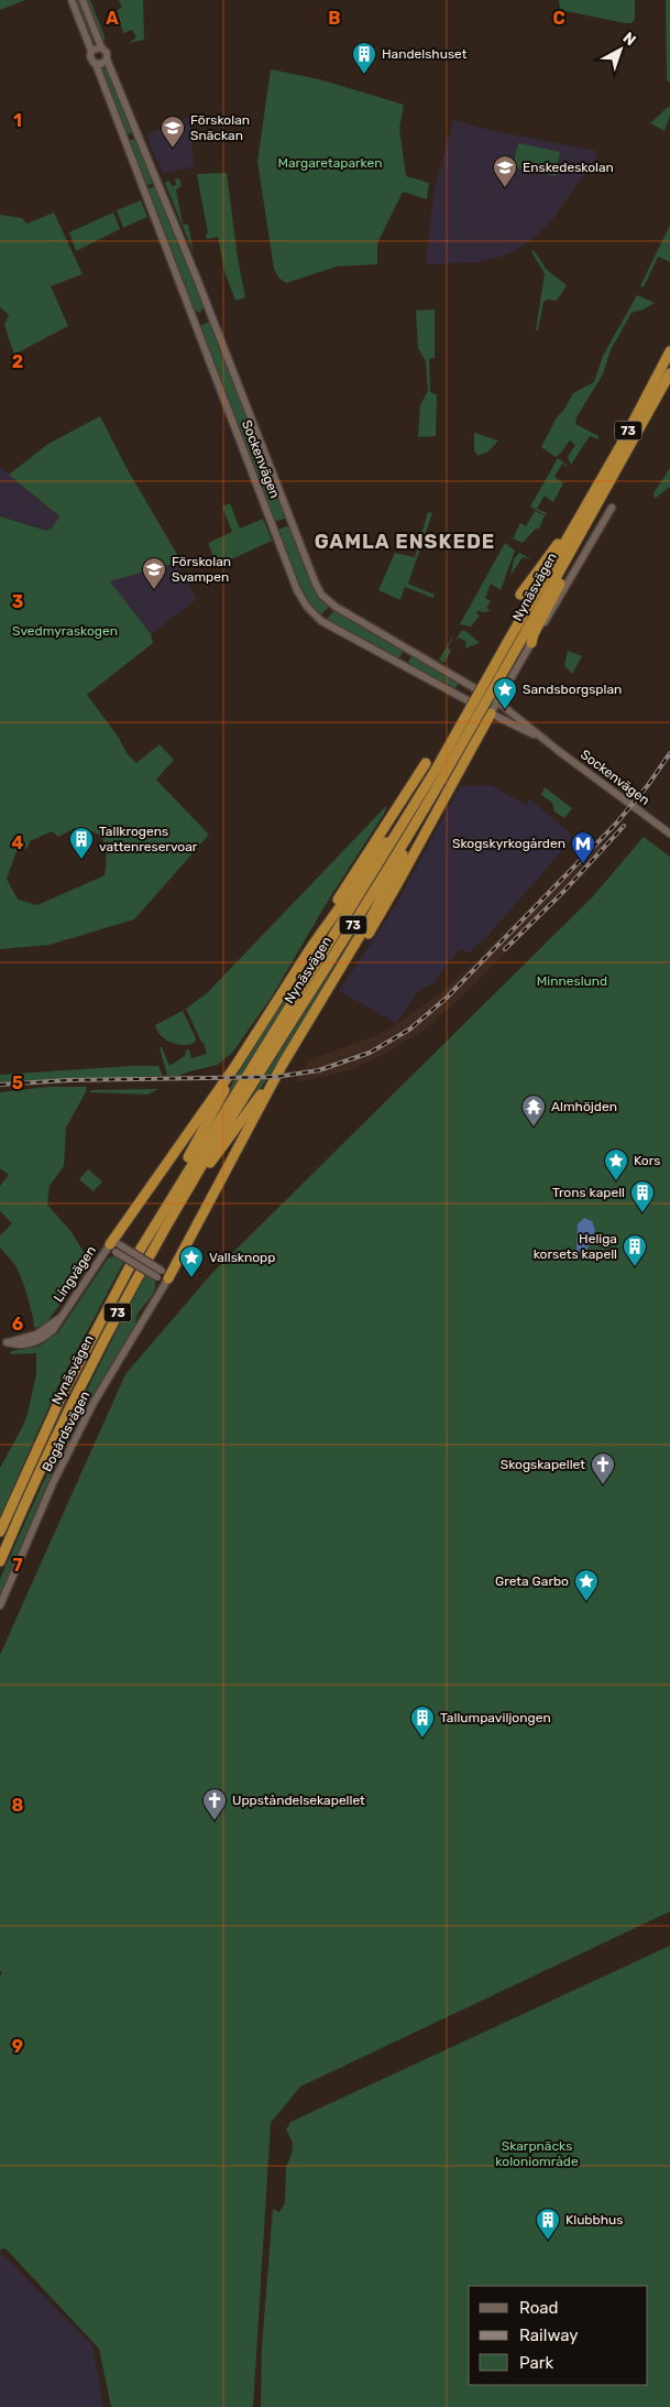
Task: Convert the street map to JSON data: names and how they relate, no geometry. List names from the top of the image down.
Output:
{
  "streets": {
    "highway": ["73", "Nynäsvägen"],
    "street": ["Sockenvägen", "Lingvägen", "Bogårdsvägen"]
  },
  "crossings": [
    ["Sockenvägen", "Nynäsvägen"],
    ["Lingvägen", "Bogårdsvägen"]
  ],
  "districts": ["GAMLA ENSKEDE"],
  "parks": [
    "Margaretaparken",
    "Svedmyraskogen",
    "Minneslund",
    "Skarpnäcks koloniområde"
  ],
  "places": {
    "building": [
      "Handelshuset",
      "Tallkrogens vattenreservoar",
      "Trons kapell",
      "Heliga korsets kapell",
      "Tallumpaviljongen",
      "Klubbhus"
    ],
    "school or university": ["Förskolan Snäckan", "Enskedeskolan", "Förskolan Svampen"],
    "place": [
      "Sandsborgsplan",
      "Kors",
      "Vallsknopp",
      "Greta Garbo"
    ],
    "metro station": ["Skogskyrkogården"],
    "temple": ["Almhöjden"],
    "church": ["Skogskapellet", "Uppståndelsekapellet"]
  },
  "legend": ["Road", "Railway", "Park"],
  "north": "top right",
  "grid": {
    "columns": ["A", "B", "C"],
    "rows": [
      "1",
      "2",
      "3",
      "4",
      "5",
      "6",
      "7",
      "8",
      "9"
    ]
  }
}
